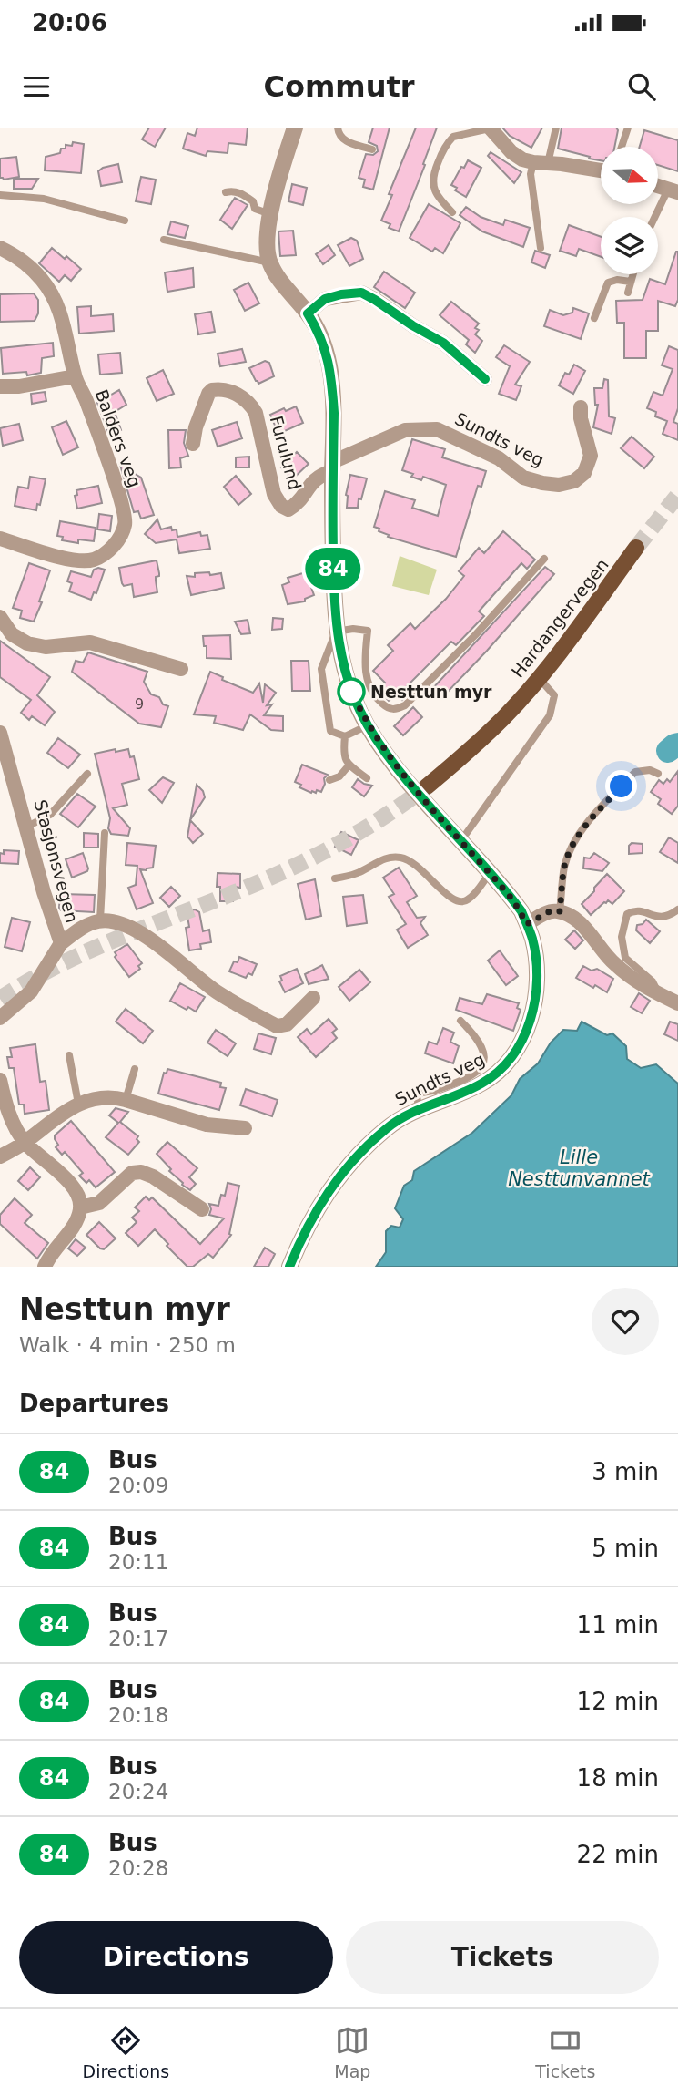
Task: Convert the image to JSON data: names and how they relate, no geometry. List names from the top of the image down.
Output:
{
  "streets": {
    "main road": ["Hardangervegen"],
    "street": [
      "Balders veg",
      "Sundts veg",
      "Furulund",
      "Stasjonsvegen"
    ]
  },
  "crossings": [
    ["Sundts veg", "Furulund"]
  ],
  "water": ["Lille Nesttunvannet"],
  "places": ["Nesttun myr"],
  "lines": ["bus line 84"],
  "house_numbers": ["9"],
  "north": "right",
  "page": {
    "status": "20:06",
    "header": "Commutr",
    "on_map": "84",
    "heading": [
      ["Nesttun myr", "Walk · 4 min · 250 m"],
      "Departures"
    ],
    "list": [
      {
        "mark": "84",
        "name": "Bus",
        "note": "20:09",
        "value": "3 min"
      },
      {
        "mark": "84",
        "name": "Bus",
        "note": "20:11",
        "value": "5 min"
      },
      {
        "mark": "84",
        "name": "Bus",
        "note": "20:17",
        "value": "11 min"
      },
      {
        "mark": "84",
        "name": "Bus",
        "note": "20:18",
        "value": "12 min"
      },
      {
        "mark": "84",
        "name": "Bus",
        "note": "20:24",
        "value": "18 min"
      },
      {
        "mark": "84",
        "name": "Bus",
        "note": "20:28",
        "value": "22 min"
      }
    ],
    "buttons": ["Directions", "Tickets"],
    "tabs": ["Directions", "Map", "Tickets"]
  }
}
